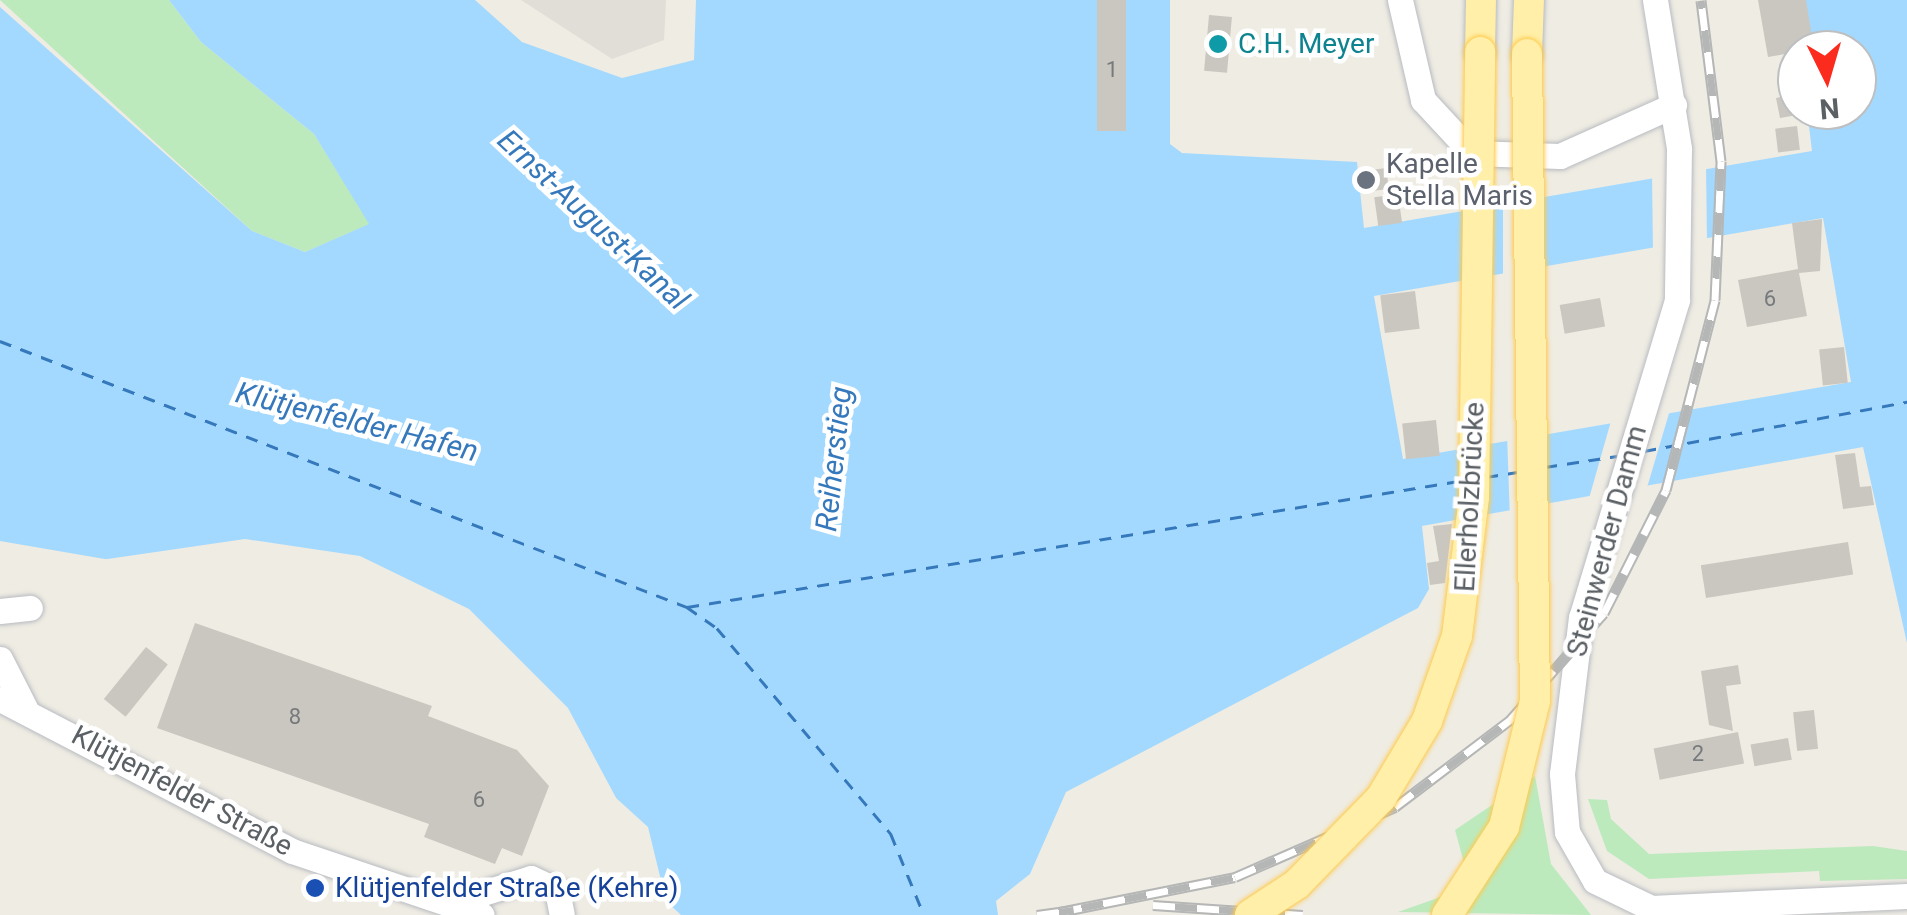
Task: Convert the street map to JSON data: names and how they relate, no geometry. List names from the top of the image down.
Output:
{
  "streets": {
    "main road": ["Ellerholzbrücke"],
    "street": ["Steinwerder Damm", "Klütjenfelder Straße"]
  },
  "water": ["Ernst-August-Kanal", "Klütjenfelder Hafen", "Reiherstieg"],
  "places": ["C.H. Meyer", "Kapelle Stella Maris", "Klütjenfelder Straße (Kehre)"],
  "house_numbers": [
    "1",
    "6",
    "8",
    "2",
    "6"
  ],
  "north": "bottom"
}
